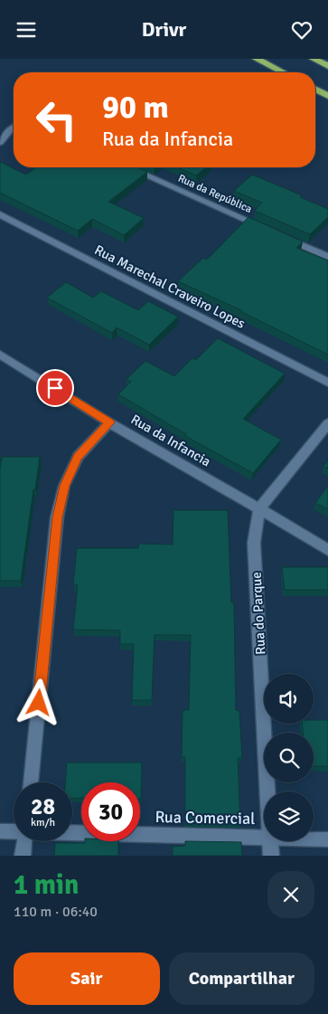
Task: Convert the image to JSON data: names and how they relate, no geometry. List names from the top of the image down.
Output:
{
  "streets": {
    "street": [
      "Rua da República",
      "Rua Marechal Craveiro Lopes",
      "Rua da Infancia",
      "Rua do Parque",
      "Rua Comercial"
    ]
  },
  "crossings": [
    ["Rua da Infancia", "Rua do Parque"]
  ],
  "page": {
    "header": "Drivr",
    "turn": ["90 m", "Rua da Infancia"],
    "speed": "28 km/h",
    "limit": "30",
    "heading": ["1 min", "110 m · 06:40"],
    "buttons": ["Sair", "Compartilhar"]
  }
}
